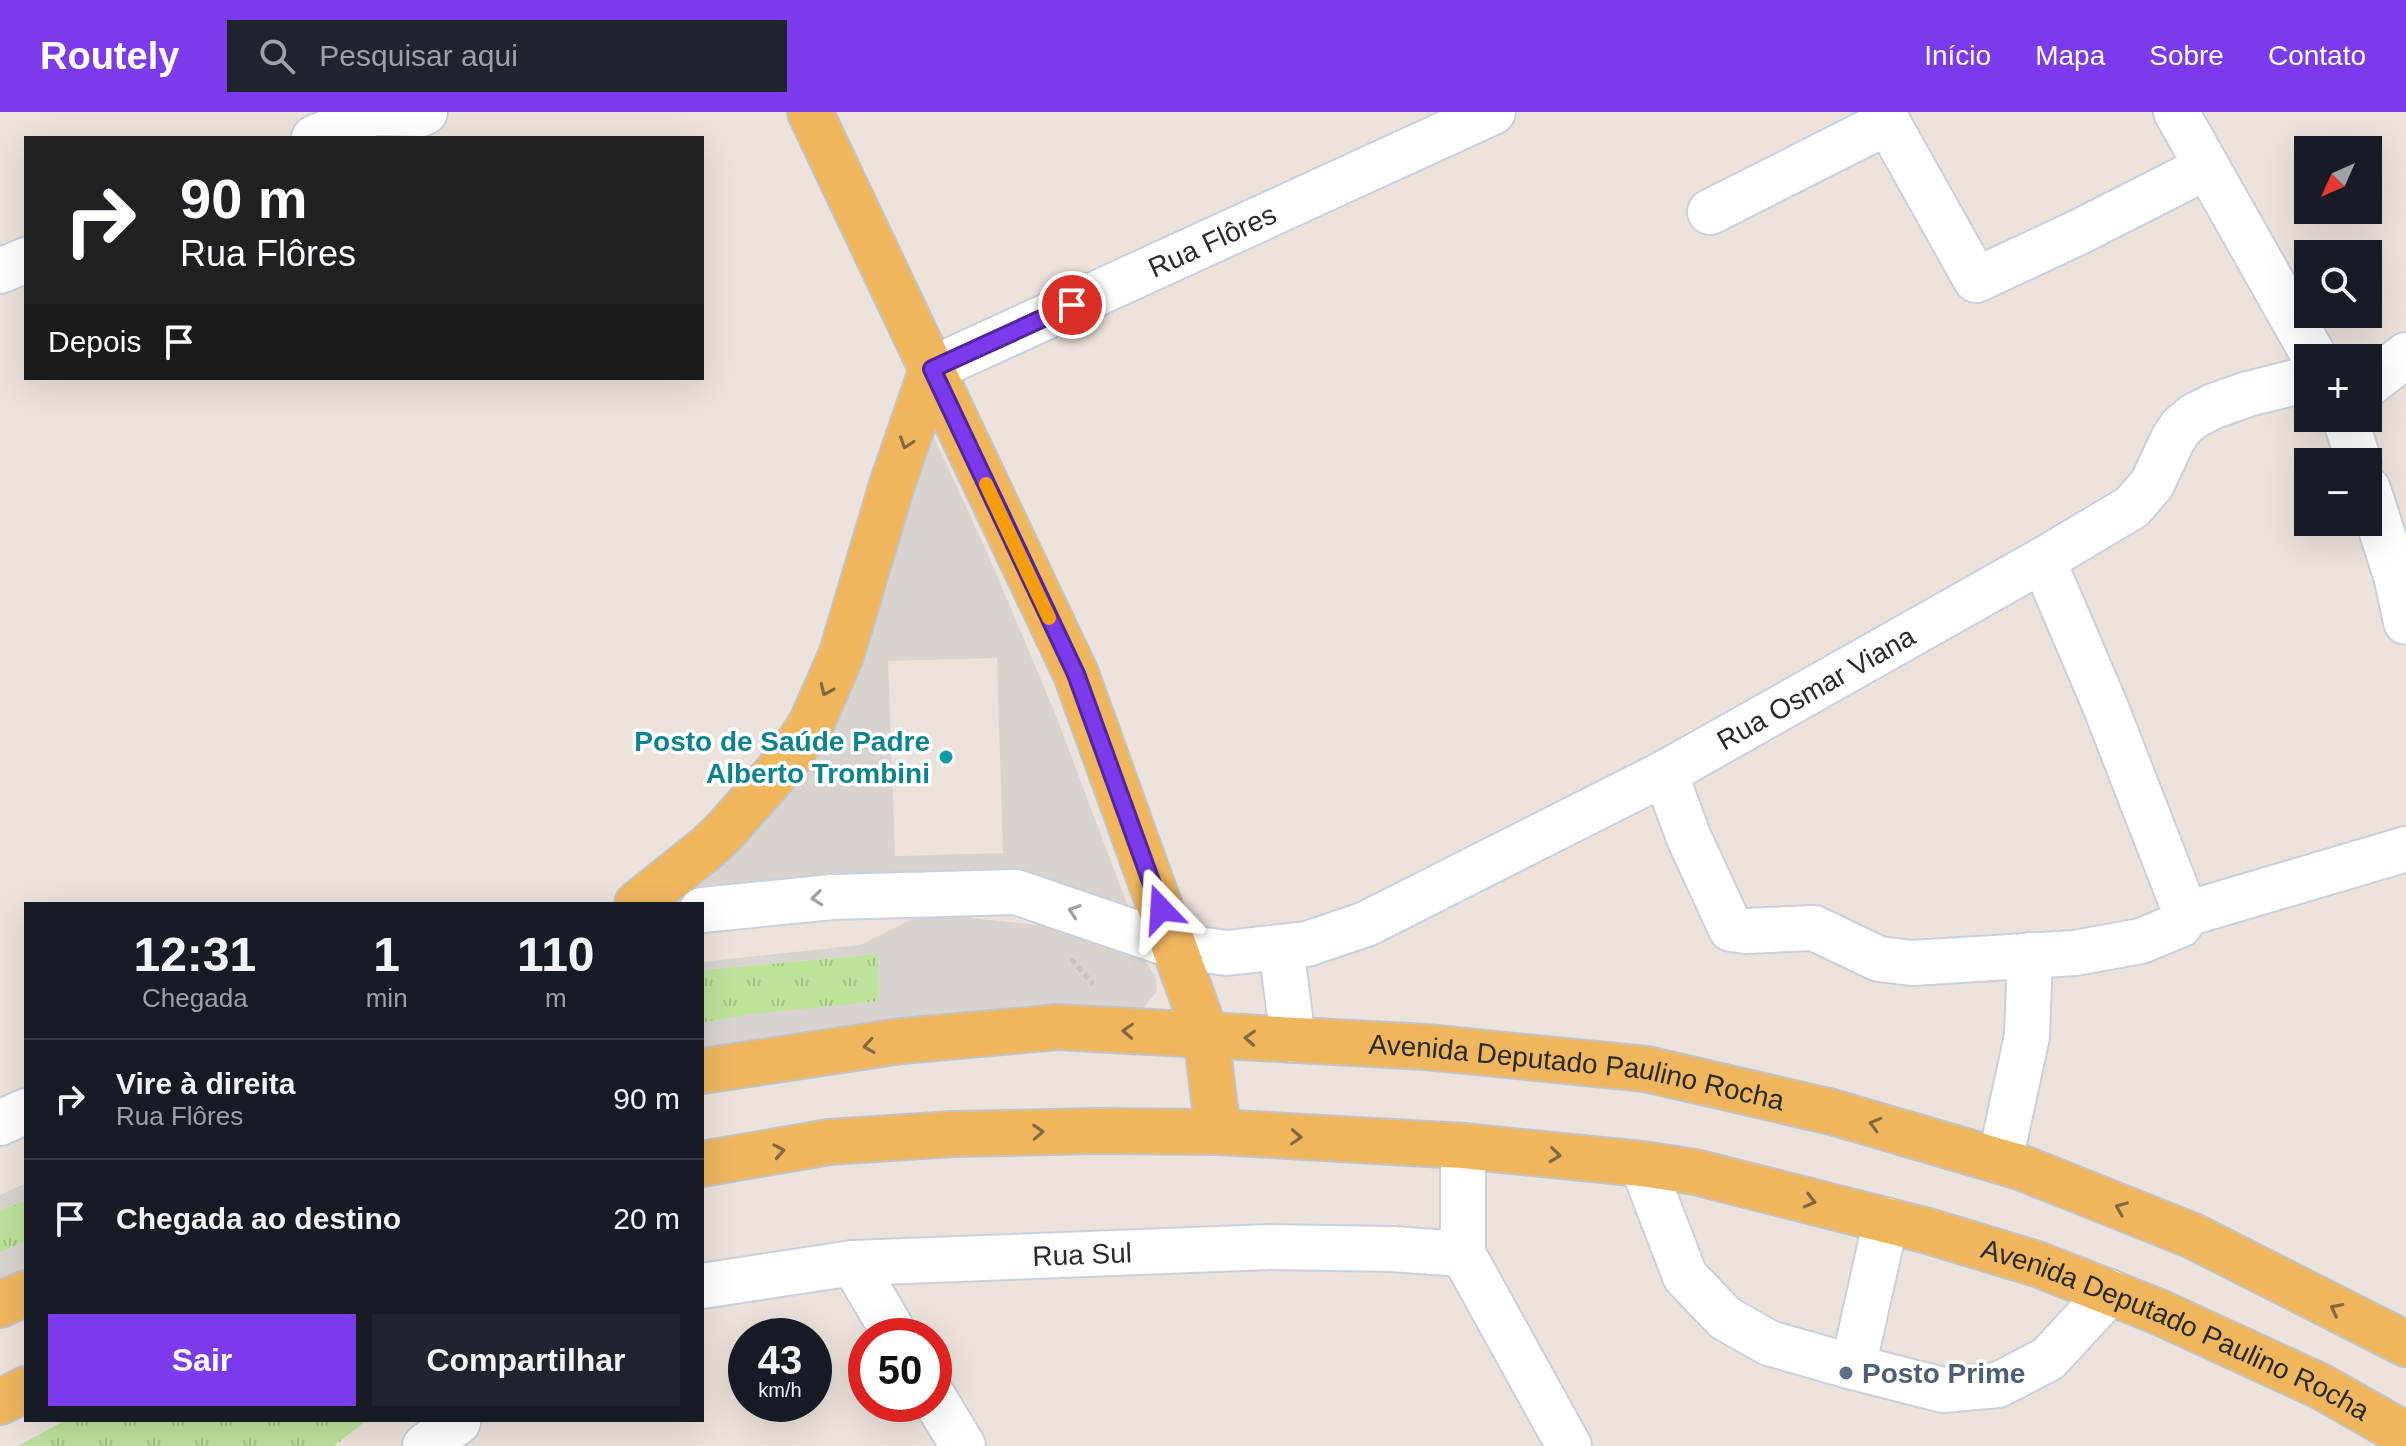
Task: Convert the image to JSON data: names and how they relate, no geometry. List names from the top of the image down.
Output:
{
  "streets": {
    "main road": ["Avenida Deputado Paulino Rocha"],
    "street": ["Rua Flôres", "Rua Osmar Viana", "Rua Sul"]
  },
  "places": ["Posto de Saúde Padre Alberto Trombini", "Posto Prime"],
  "north": "bottom left",
  "page": {
    "header": "Routely",
    "search": "Pesquisar aqui",
    "nav": [
      "Início",
      "Mapa",
      "Sobre",
      "Contato"
    ],
    "map_buttons": ["+", "−"],
    "turn": ["90 m", "Rua Flôres"],
    "then": "Depois",
    "eta": [
      "12:31",
      "Chegada",
      "1",
      "min",
      "110",
      "m"
    ],
    "list": [
      {
        "name": "Vire à direita",
        "note": "Rua Flôres",
        "value": "90 m"
      },
      {
        "name": "Chegada ao destino",
        "value": "20 m"
      }
    ],
    "buttons": ["Sair", "Compartilhar"],
    "speed": "43 km/h",
    "limit": "50"
  }
}
